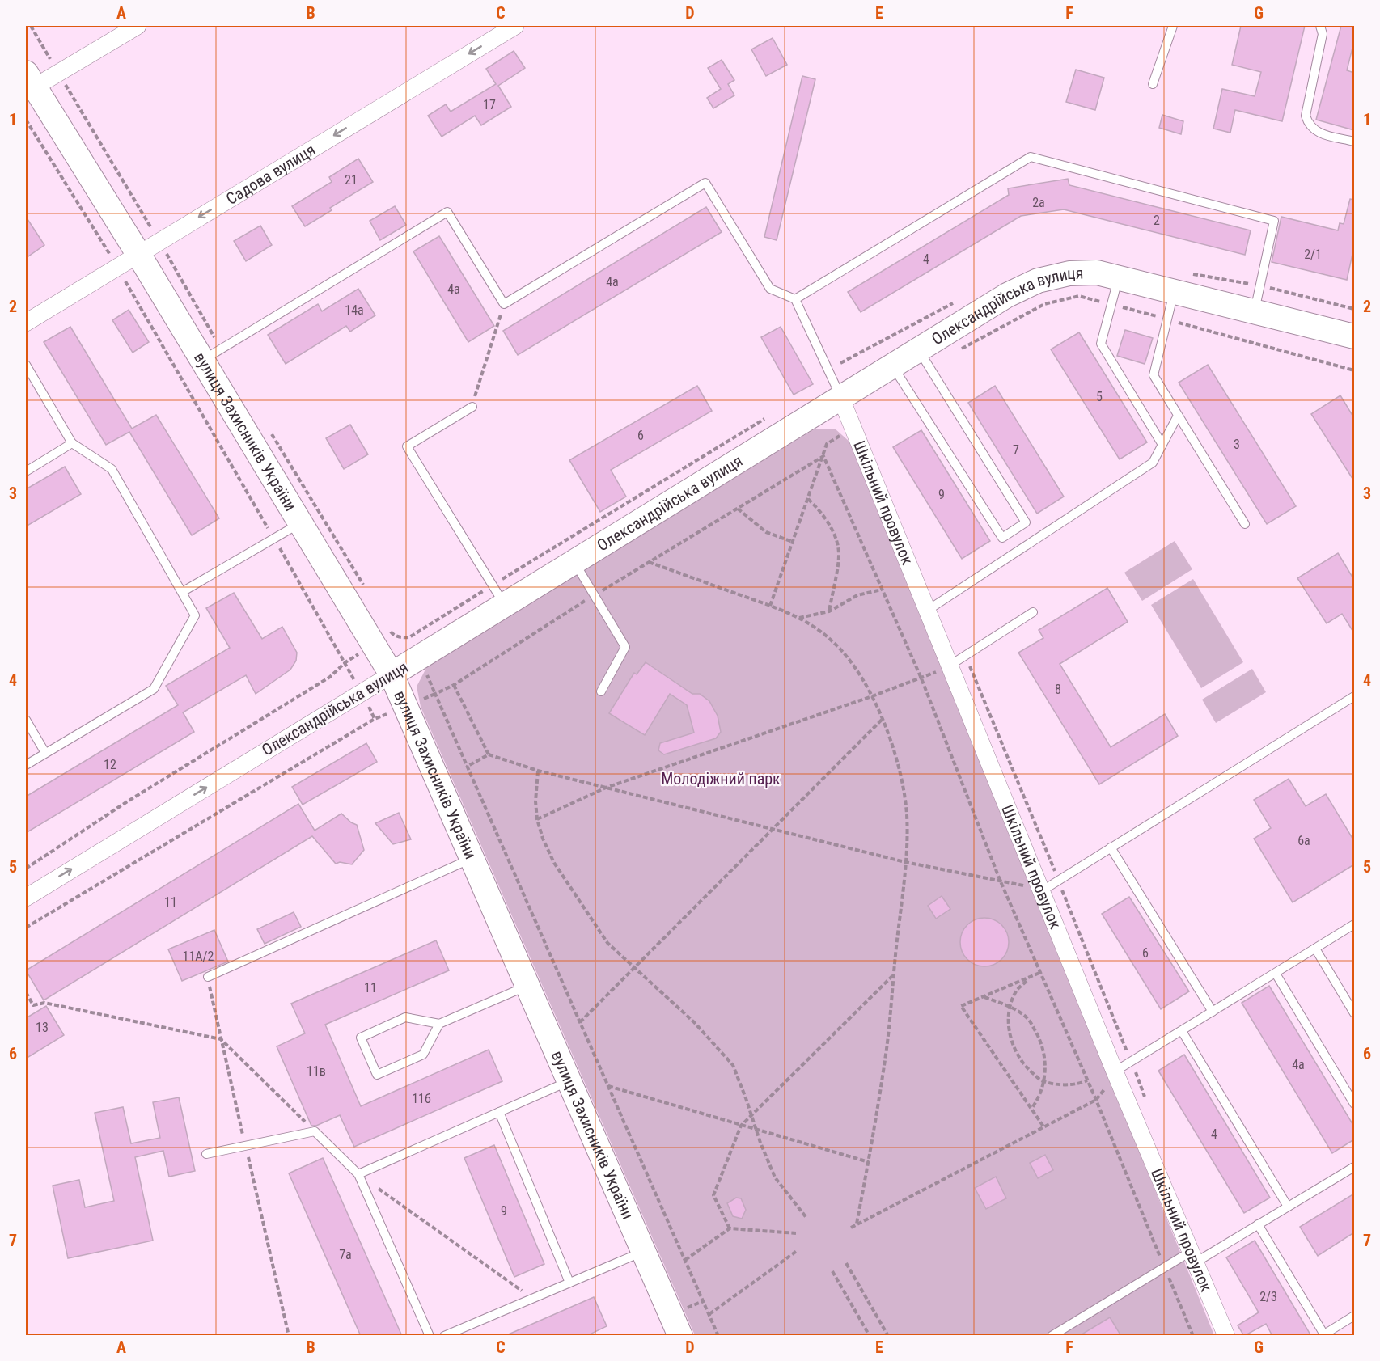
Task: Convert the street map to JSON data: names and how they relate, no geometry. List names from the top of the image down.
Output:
{
  "streets": {
    "main road": ["Олександрійська вулиця", "вулиця Захисників України"],
    "street": ["Садова вулиця", "Шкільний провулок"]
  },
  "crossings": [
    ["Садова вулиця", "вулиця Захисників України"],
    ["Олександрійська вулиця", "вулиця Захисників України"],
    ["Олександрійська вулиця", "Шкільний провулок"]
  ],
  "one_way": ["Садова вулиця"],
  "parks": ["Молодіжний парк"],
  "house_numbers": [
    "17",
    "21",
    "2а",
    "2",
    "2/1",
    "4",
    "4а",
    "4а",
    "14а",
    "5",
    "6",
    "3",
    "7",
    "9",
    "8",
    "12",
    "6а",
    "11",
    "6",
    "11А/2",
    "11",
    "13",
    "4а",
    "11в",
    "11б",
    "4",
    "9",
    "7а",
    "2/3"
  ],
  "grid": {
    "columns": [
      "A",
      "B",
      "C",
      "D",
      "E",
      "F",
      "G"
    ],
    "rows": [
      "1",
      "2",
      "3",
      "4",
      "5",
      "6",
      "7"
    ]
  }
}
